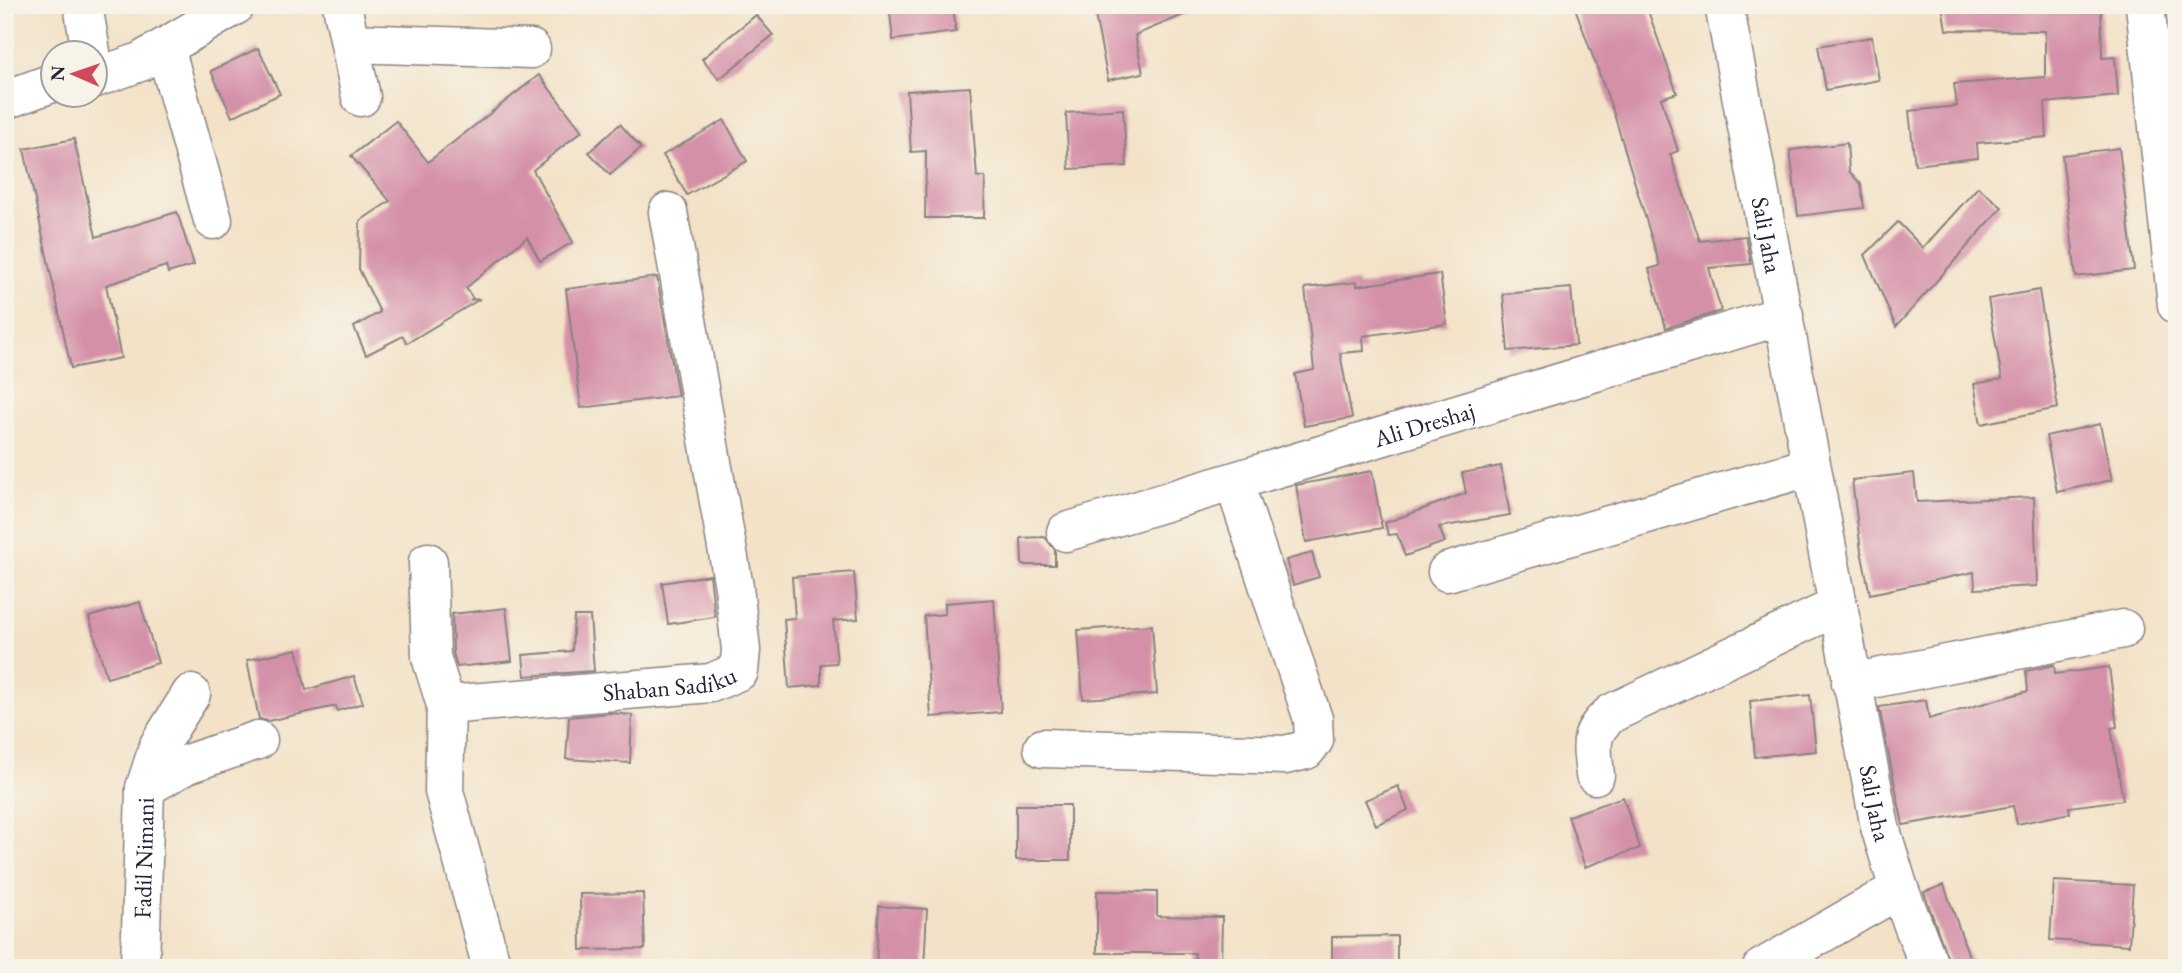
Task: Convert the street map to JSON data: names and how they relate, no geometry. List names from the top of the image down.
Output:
{
  "streets": {
    "street": [
      "Sali Jaha",
      "Ali Dreshaj",
      "Shaban Sadiku",
      "Fadil Nimani"
    ]
  },
  "crossings": [
    ["Sali Jaha", "Ali Dreshaj"]
  ],
  "north": "left"
}
